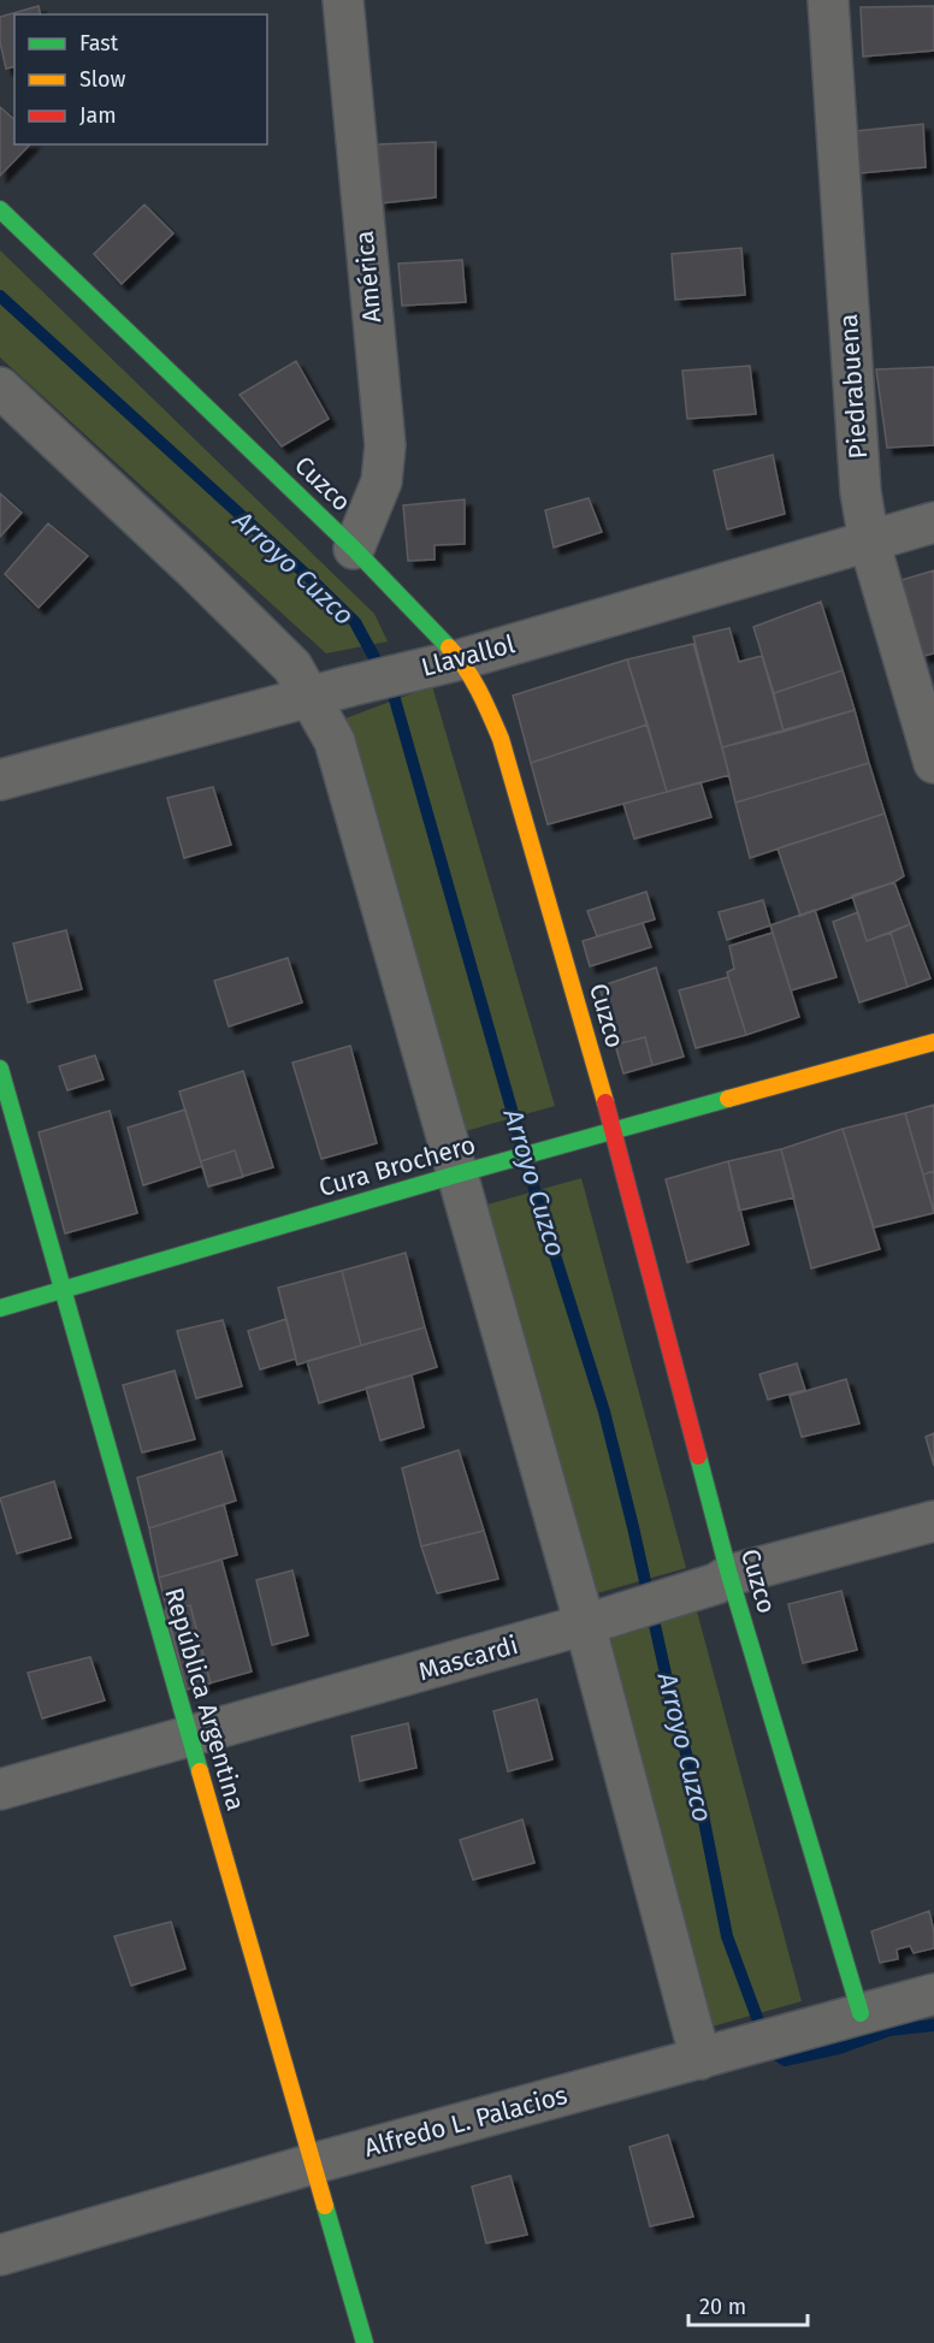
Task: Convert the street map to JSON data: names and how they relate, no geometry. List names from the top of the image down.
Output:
{
  "streets": {
    "street": [
      "América",
      "Piedrabuena",
      "Cuzco",
      "Llavallol",
      "Cura Brochero",
      "Mascardi",
      "República Argentina",
      "Alfredo L. Palacios"
    ]
  },
  "crossings": [
    ["América", "Cuzco"],
    ["Piedrabuena", "Llavallol"],
    ["Cuzco", "Llavallol"],
    ["Cuzco", "Cura Brochero"],
    ["Cuzco", "Mascardi"],
    ["Cuzco", "Alfredo L. Palacios"],
    ["Cura Brochero", "República Argentina"],
    ["Mascardi", "República Argentina"],
    ["República Argentina", "Alfredo L. Palacios"]
  ],
  "water": ["Arroyo Cuzco"],
  "legend": ["Fast", "Slow", "Jam"],
  "scale_bar": "20 m"
}
